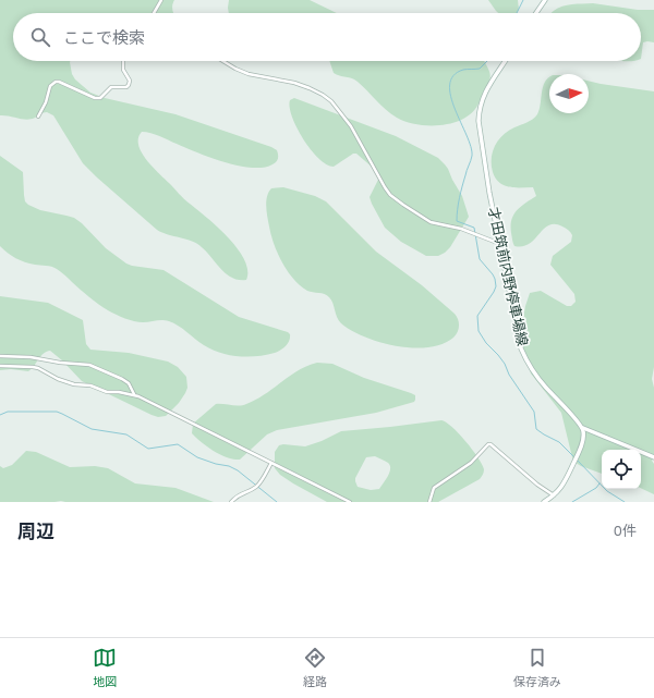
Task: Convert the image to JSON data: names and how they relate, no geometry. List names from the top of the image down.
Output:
{
  "streets": {
    "main road": ["才田筑前内野停車場線"]
  },
  "north": "right",
  "page": {
    "search": "ここで検索",
    "heading": ["周辺", "0件"],
    "nav": ["地図", "経路", "保存済み"]
  }
}
